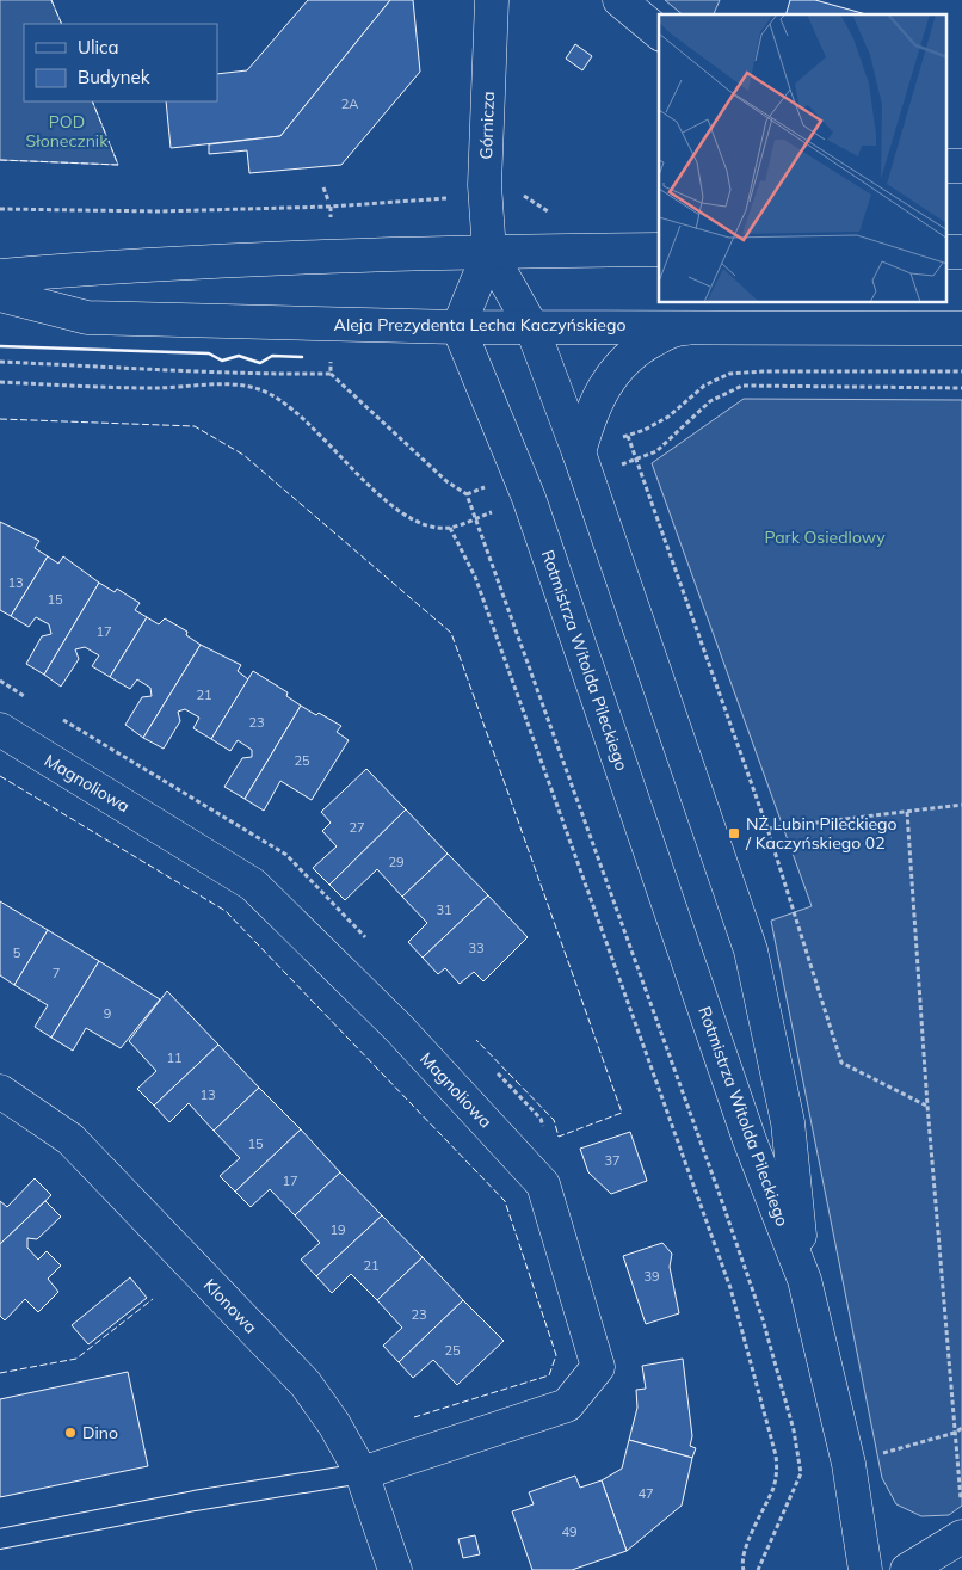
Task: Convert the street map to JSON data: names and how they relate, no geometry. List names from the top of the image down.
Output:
{
  "streets": {
    "street": [
      "Górnicza",
      "Aleja Prezydenta Lecha Kaczyńskiego",
      "Rotmistrza Witolda Pileckiego",
      "Magnoliowa",
      "Klonowa"
    ]
  },
  "crossings": [
    ["Górnicza", "Rotmistrza Witolda Pileckiego"],
    ["Aleja Prezydenta Lecha Kaczyńskiego", "Rotmistrza Witolda Pileckiego"],
    ["Magnoliowa", "Klonowa"]
  ],
  "parks": ["POD Słonecznik", "Park Osiedlowy"],
  "places": {
    "transit": ["NŻ Lubin Pileckiego / Kaczyńskiego 02"],
    "other": ["Dino"]
  },
  "house_numbers": [
    "2A",
    "13",
    "15",
    "17",
    "21",
    "23",
    "25",
    "27",
    "29",
    "31",
    "33",
    "5",
    "7",
    "9",
    "11",
    "13",
    "15",
    "37",
    "17",
    "19",
    "21",
    "39",
    "23",
    "25",
    "47",
    "49"
  ],
  "legend": ["Ulica", "Budynek"]
}
